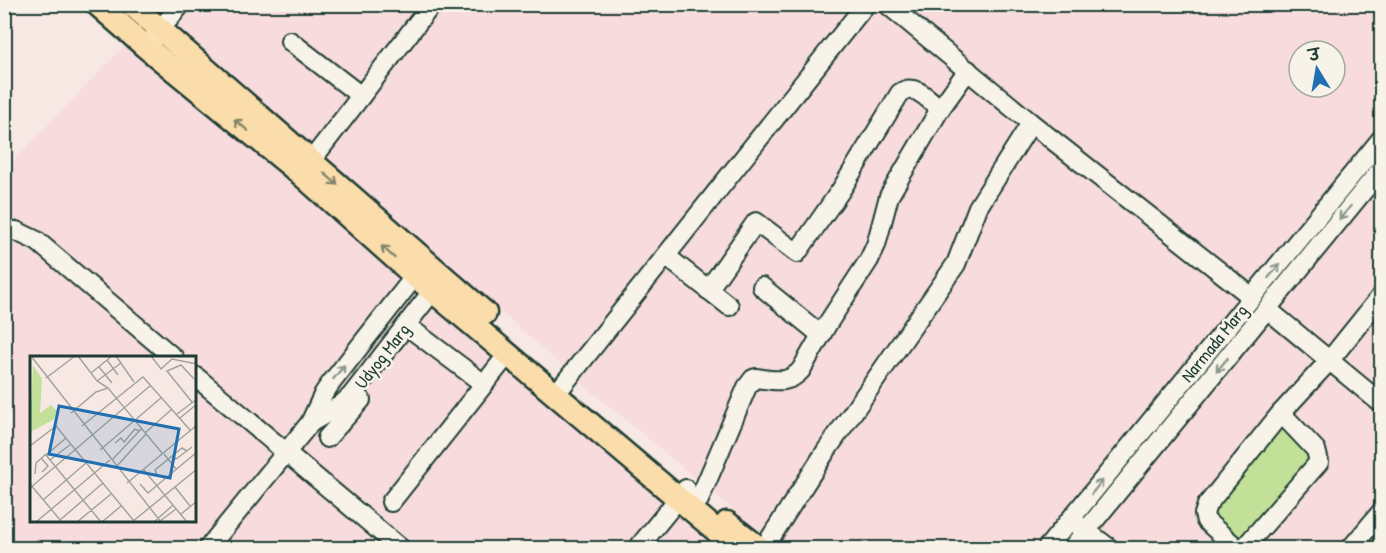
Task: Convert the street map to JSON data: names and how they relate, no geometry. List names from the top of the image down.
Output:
{
  "streets": {
    "street": ["Narmada Marg", "Udyog Marg"]
  },
  "north": "top"
}
